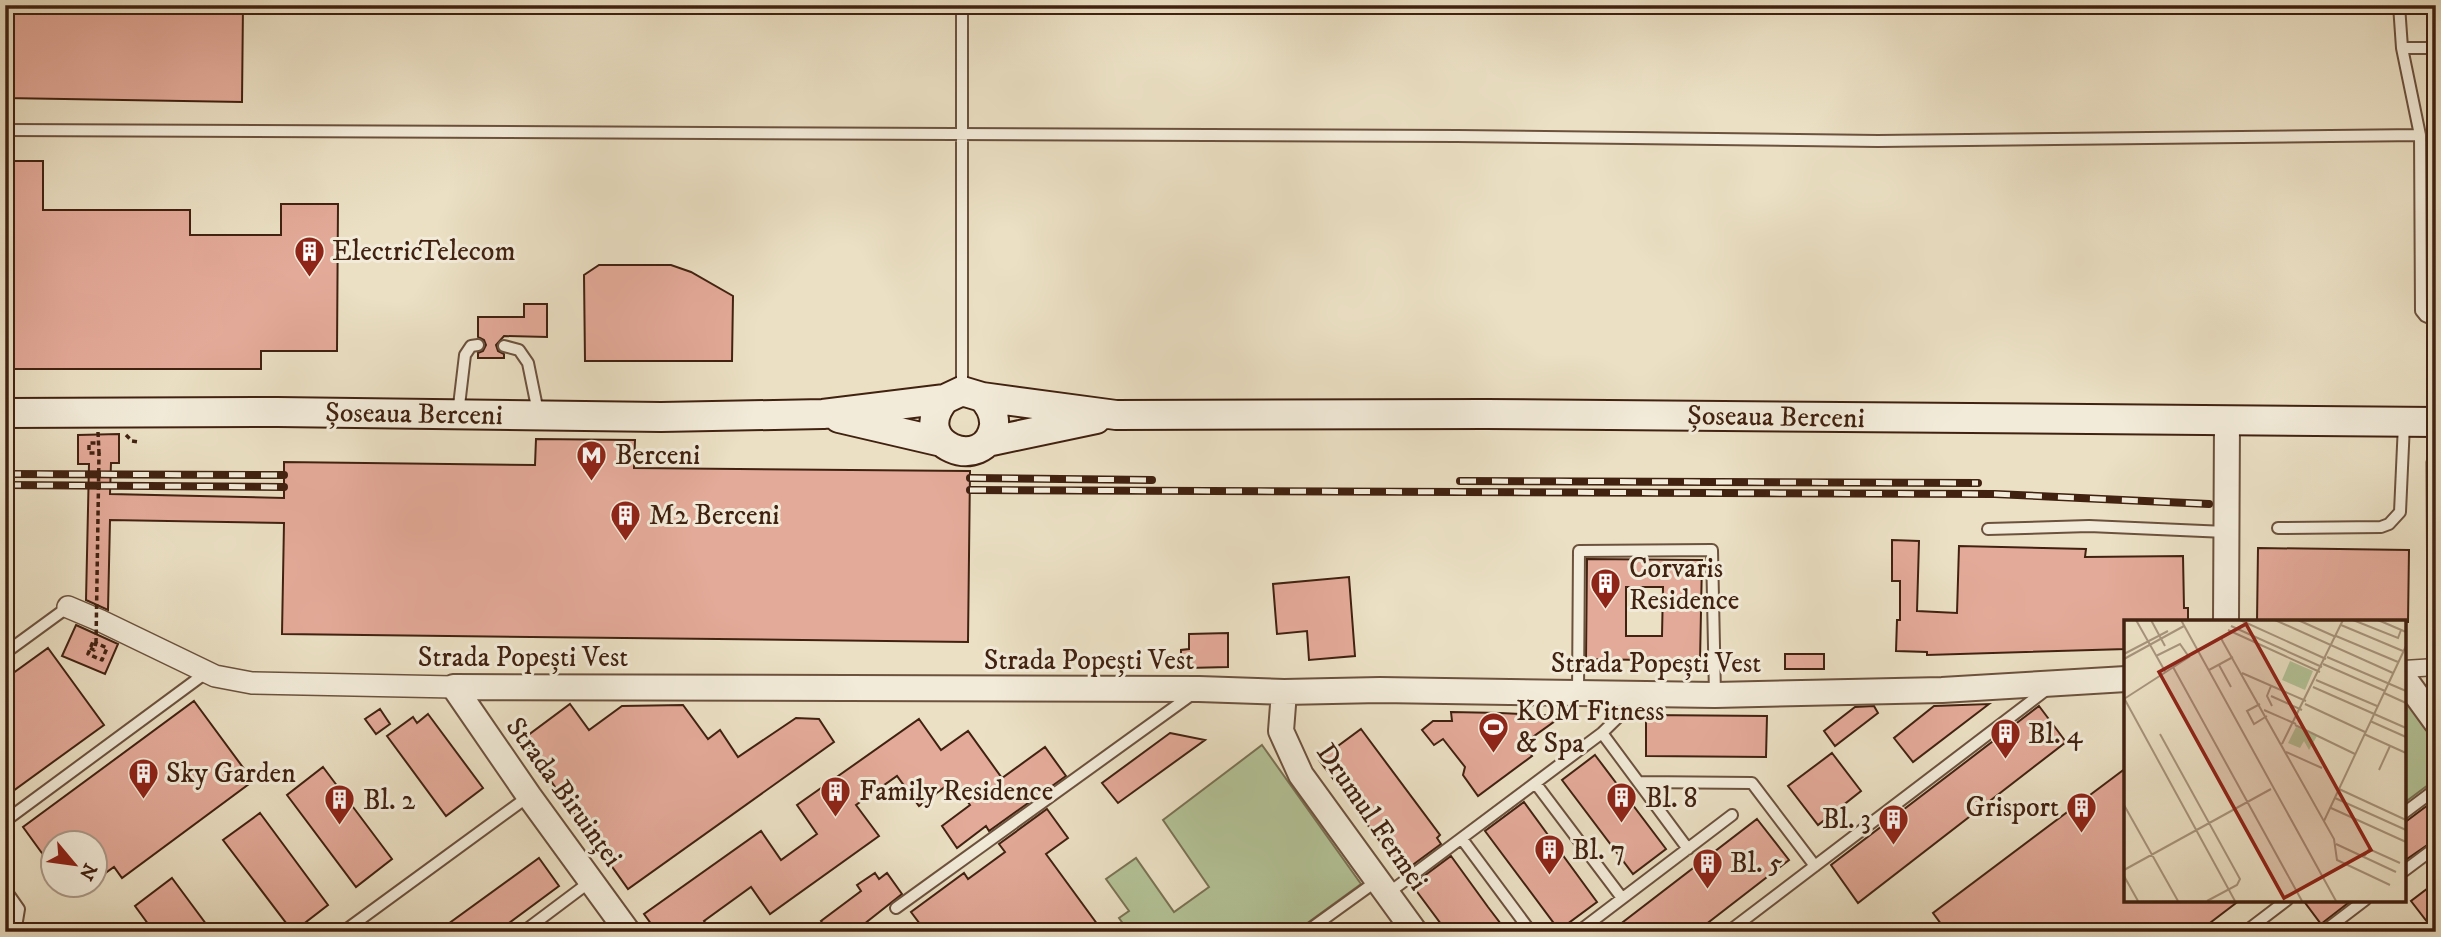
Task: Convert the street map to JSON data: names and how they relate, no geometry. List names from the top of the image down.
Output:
{
  "streets": {
    "main road": ["Șoseaua Berceni"],
    "street": ["Strada Popești Vest", "Strada Biruinței", "Drumul Fermei"]
  },
  "crossings": [
    ["Strada Popești Vest", "Strada Biruinței"],
    ["Strada Popești Vest", "Drumul Fermei"]
  ],
  "places": {
    "building": [
      "ElectricTelecom",
      "M2 Berceni",
      "Corvaris Residence",
      "Bl. 4",
      "Sky Garden",
      "Family Residence",
      "Bl. 8",
      "Bl. 2",
      "Grisport",
      "Bl. 3",
      "Bl. 7",
      "Bl. 5"
    ],
    "metro station": ["Berceni"],
    "sports": ["KOM Fitness & Spa"]
  },
  "north": "bottom right"
}
